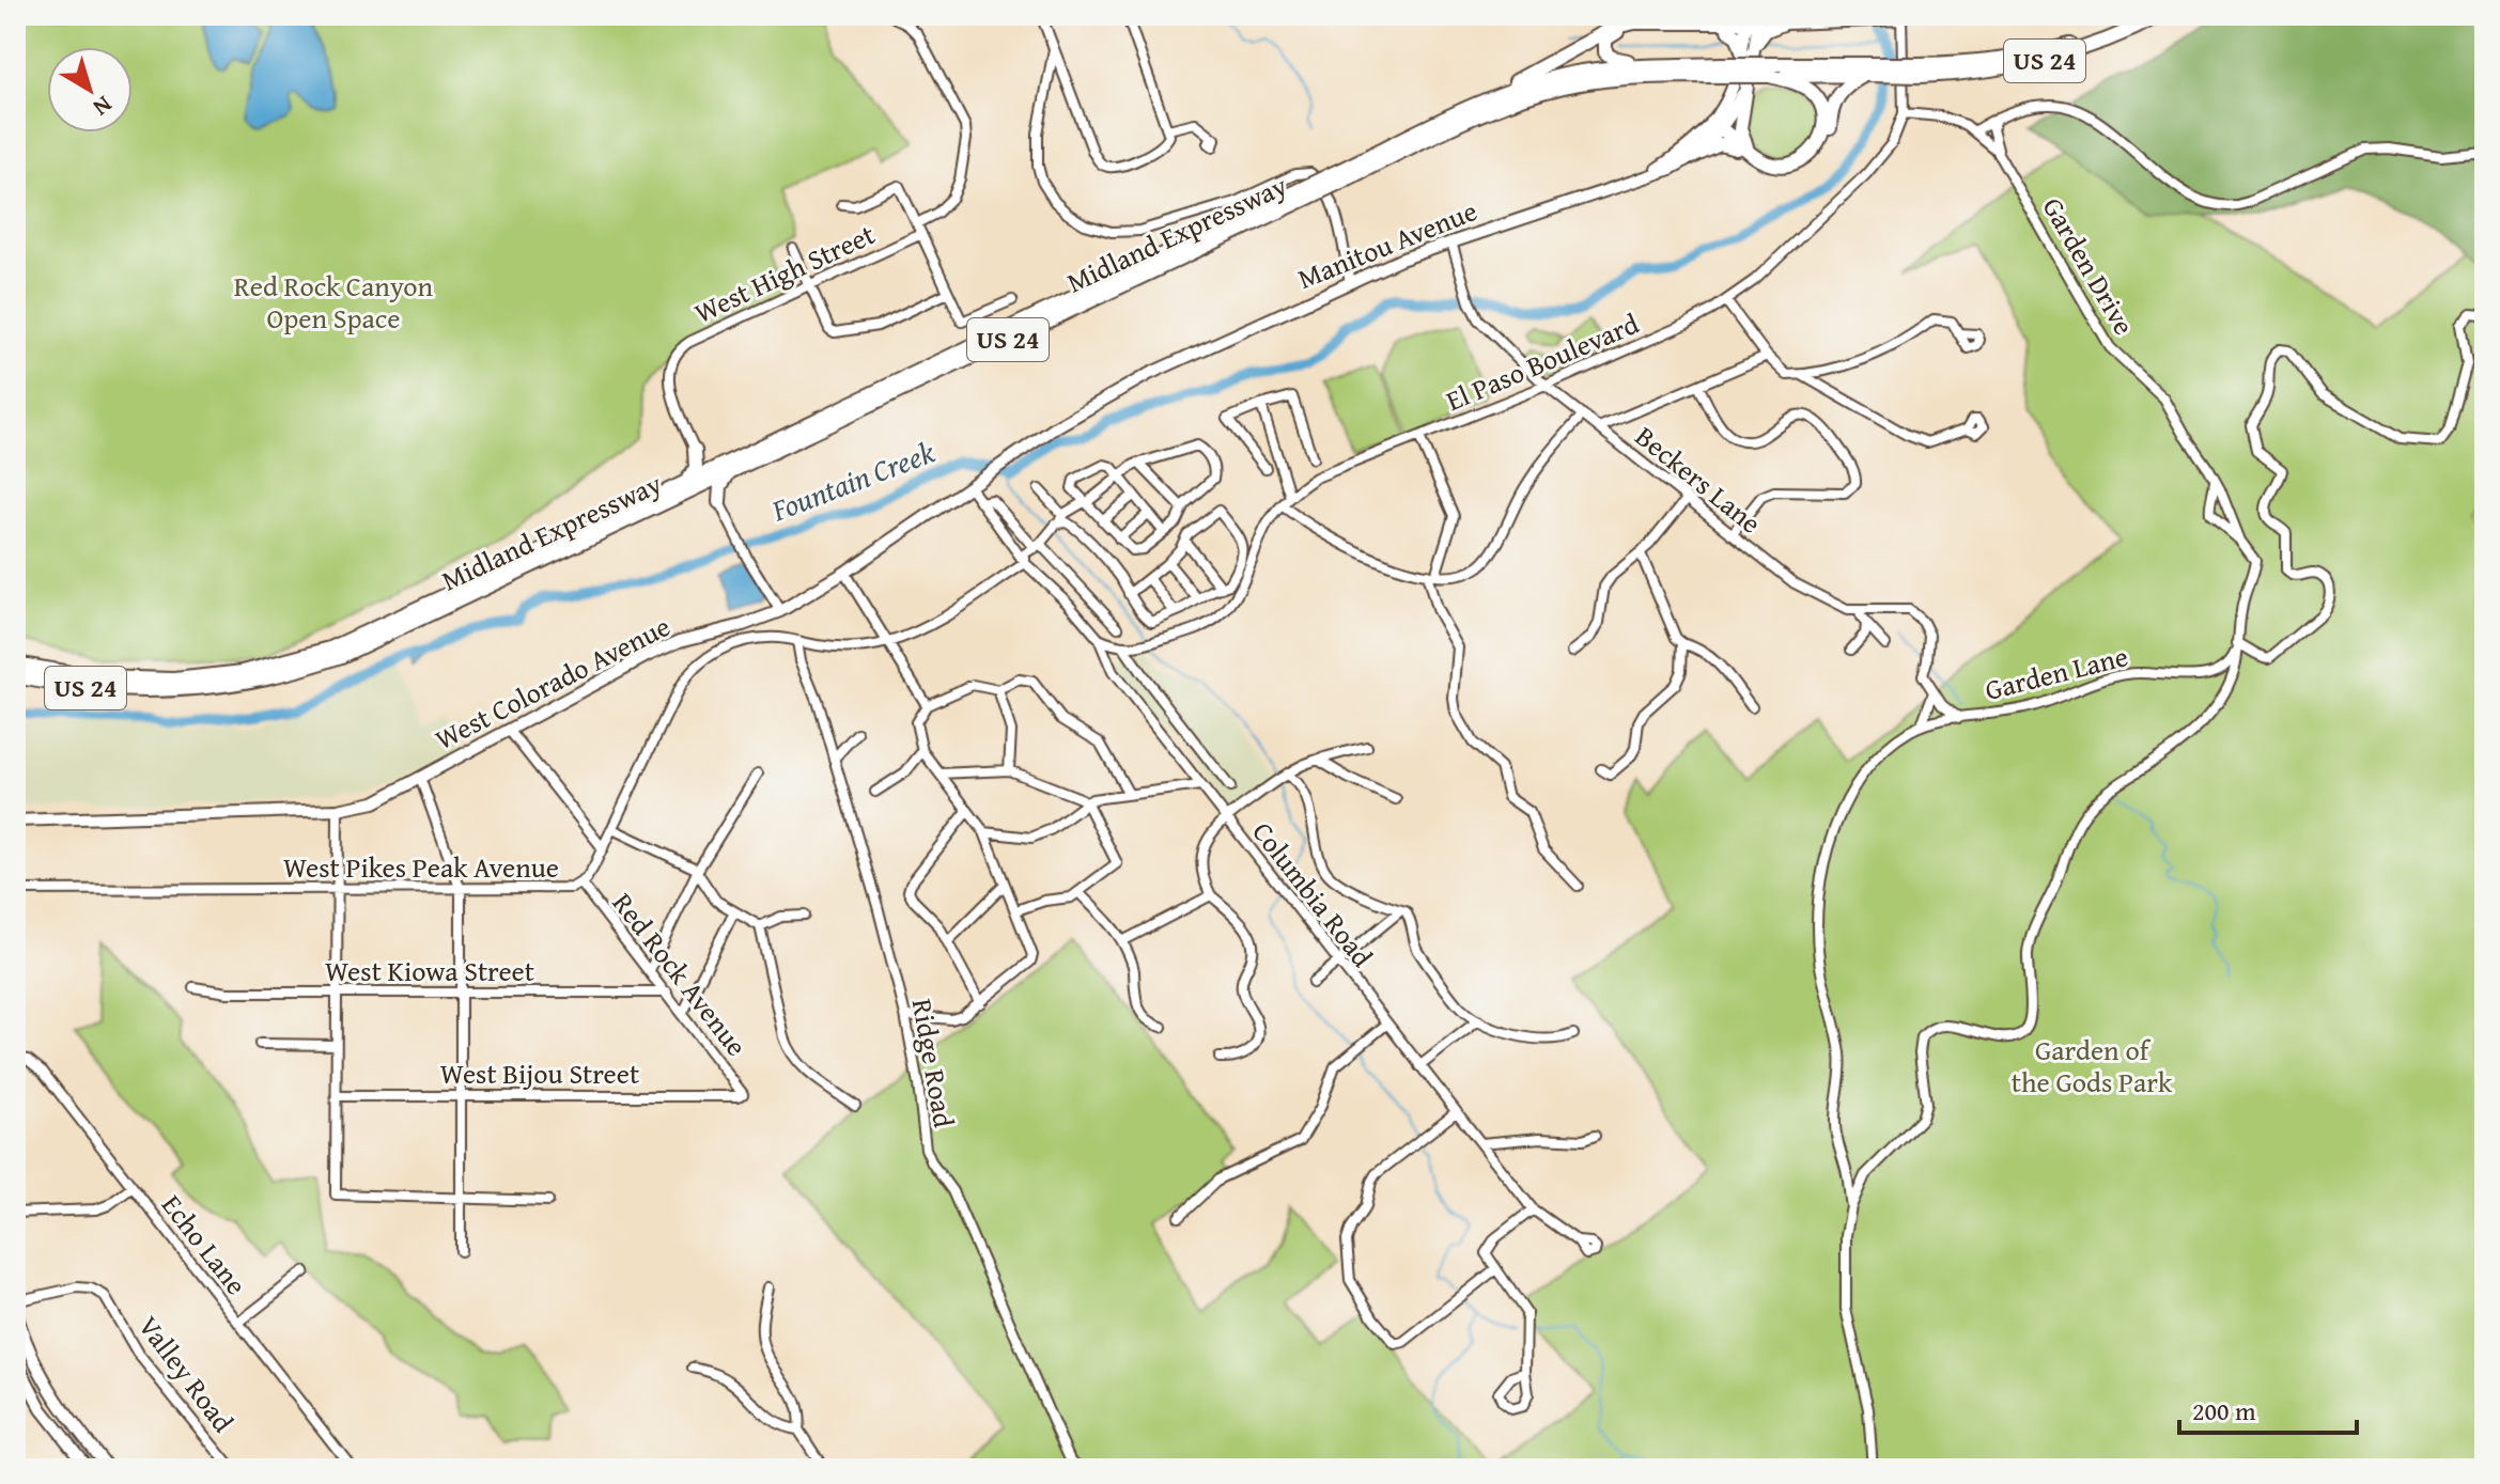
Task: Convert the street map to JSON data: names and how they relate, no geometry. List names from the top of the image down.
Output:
{
  "streets": {
    "highway": ["US 24", "Midland Expressway"],
    "main road": ["Manitou Avenue", "West Colorado Avenue"],
    "street": [
      "Garden Drive",
      "West High Street",
      "El Paso Boulevard",
      "Beckers Lane",
      "Garden Lane",
      "West Pikes Peak Avenue",
      "Columbia Road",
      "West Kiowa Street",
      "Red Rock Avenue",
      "Ridge Road",
      "West Bijou Street",
      "Echo Lane",
      "Valley Road"
    ]
  },
  "crossings": [
    ["US 24", "Midland Expressway"],
    ["Manitou Avenue", "Beckers Lane"],
    ["Manitou Avenue", "West Colorado Avenue"],
    ["Garden Drive", "El Paso Boulevard"],
    ["Garden Drive", "Garden Lane"],
    ["El Paso Boulevard", "Beckers Lane"],
    ["Beckers Lane", "Garden Lane"],
    ["West Pikes Peak Avenue", "Columbia Road"],
    ["West Pikes Peak Avenue", "Red Rock Avenue"],
    ["West Pikes Peak Avenue", "Ridge Road"],
    ["West Kiowa Street", "Red Rock Avenue"],
    ["Red Rock Avenue", "West Bijou Street"]
  ],
  "water": ["Fountain Creek"],
  "parks": ["Red Rock Canyon Open Space", "Garden of the Gods Park"],
  "scale_bar": "200 m",
  "north": "bottom right"
}
